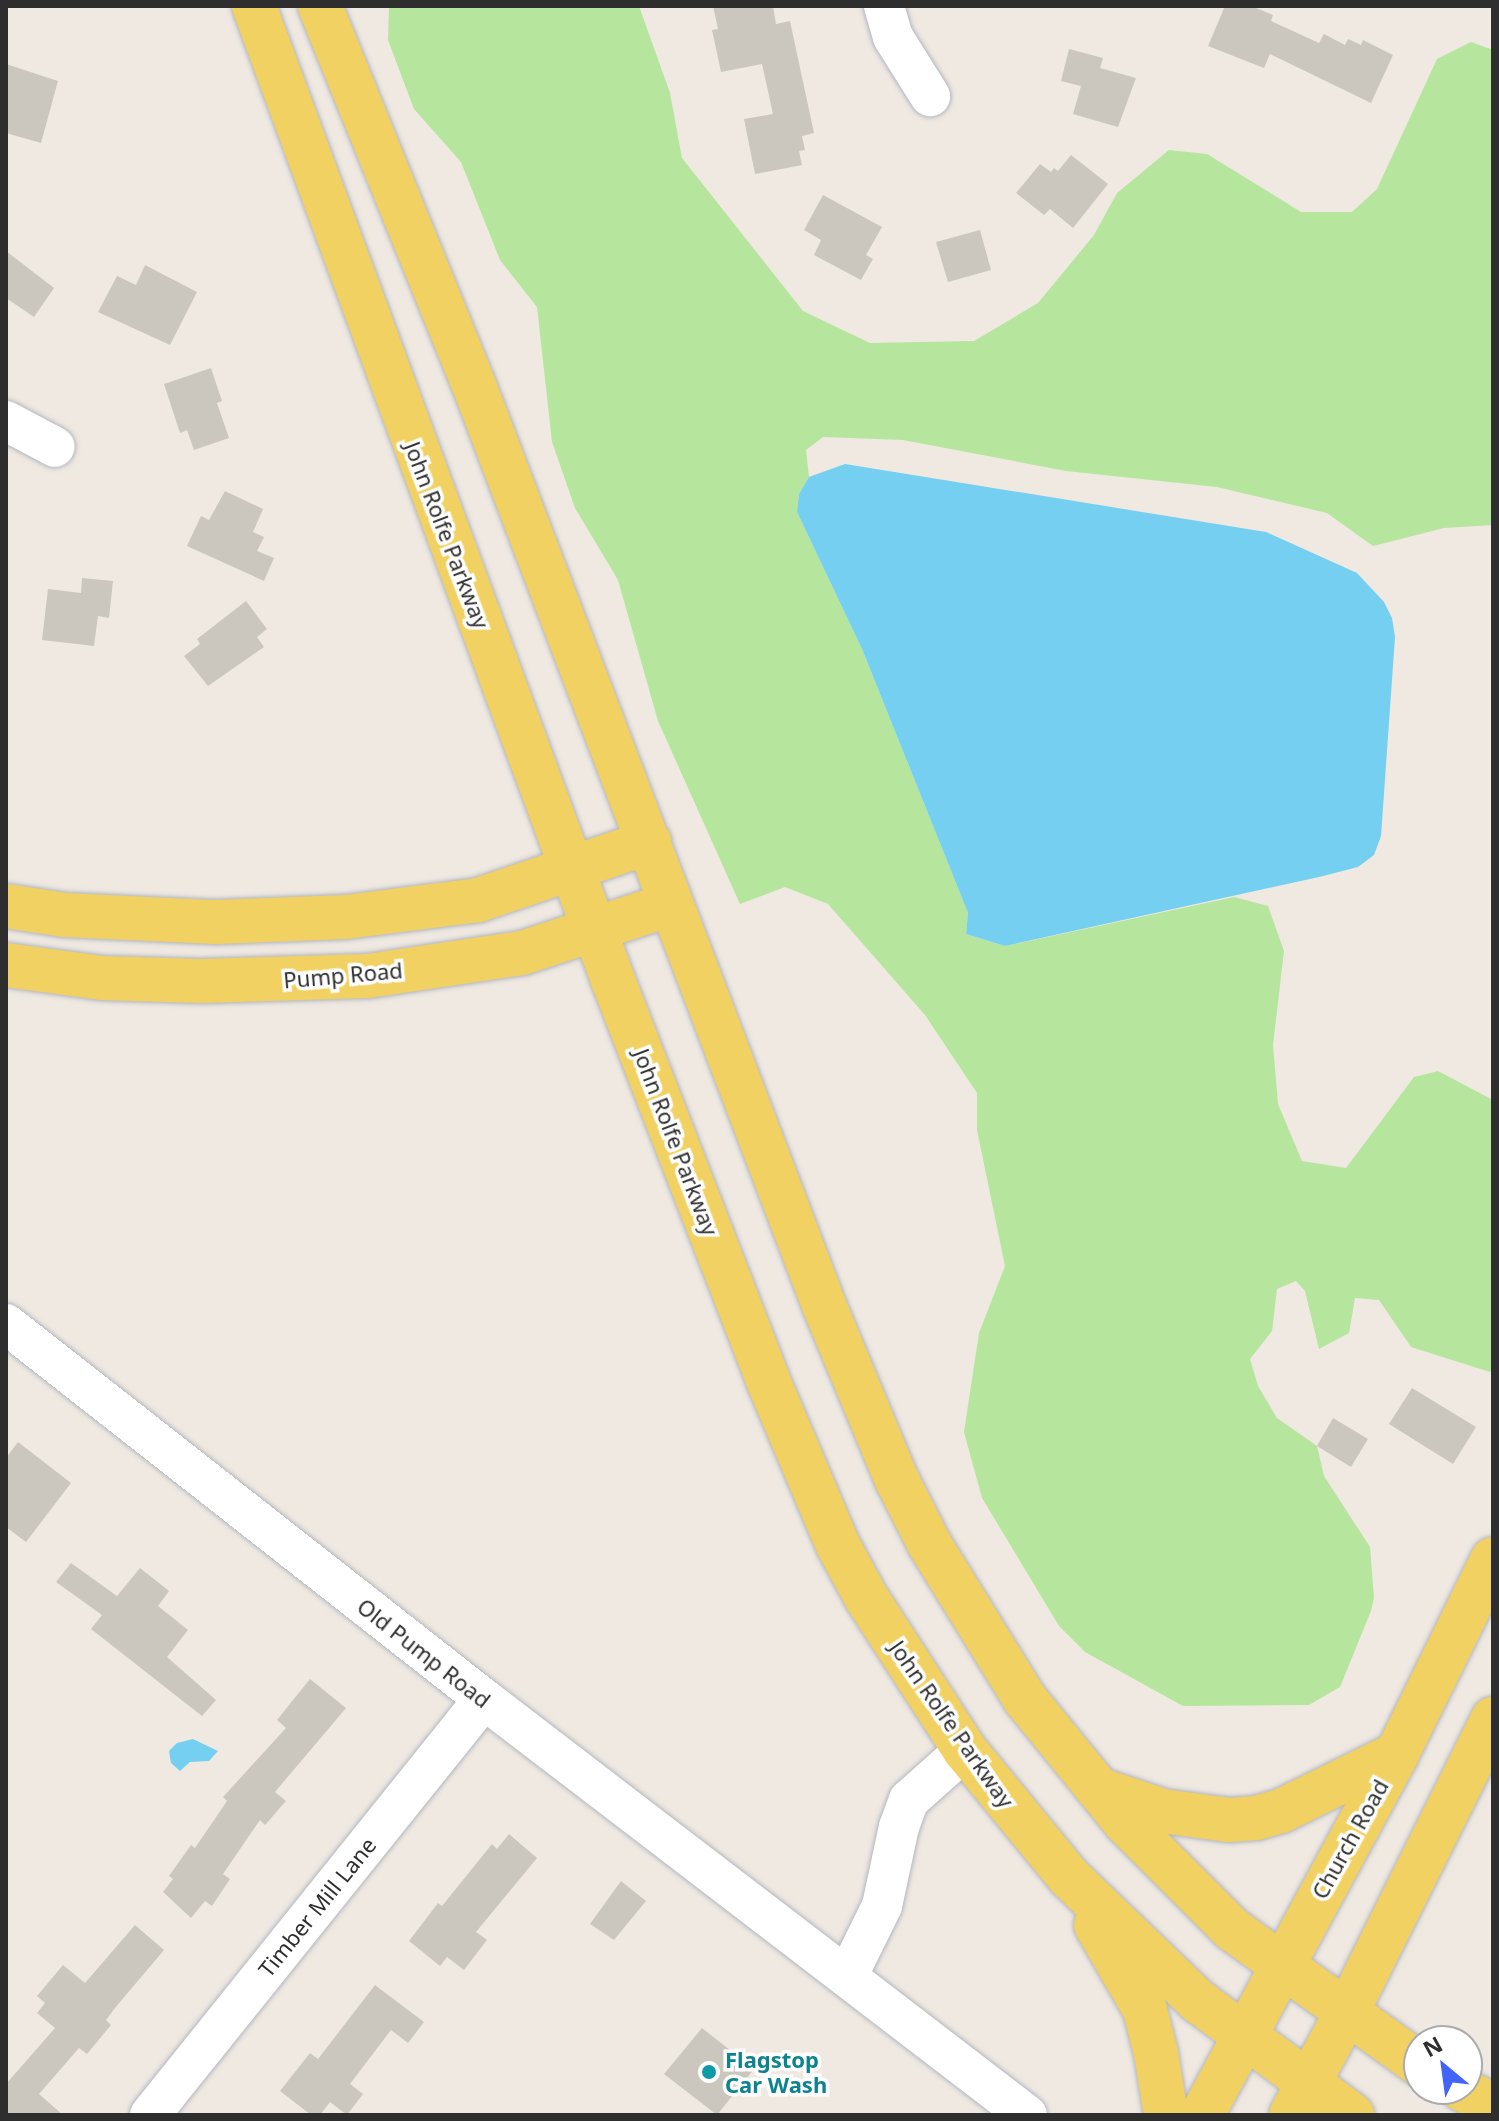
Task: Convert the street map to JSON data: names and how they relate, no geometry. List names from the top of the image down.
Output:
{
  "streets": {
    "main road": ["John Rolfe Parkway", "Pump Road", "Church Road"],
    "street": ["Old Pump Road", "Timber Mill Lane"]
  },
  "crossings": [
    ["John Rolfe Parkway", "Pump Road"],
    ["John Rolfe Parkway", "Church Road"],
    ["Old Pump Road", "Timber Mill Lane"]
  ],
  "places": ["Flagstop Car Wash"],
  "north": "top left"
}
